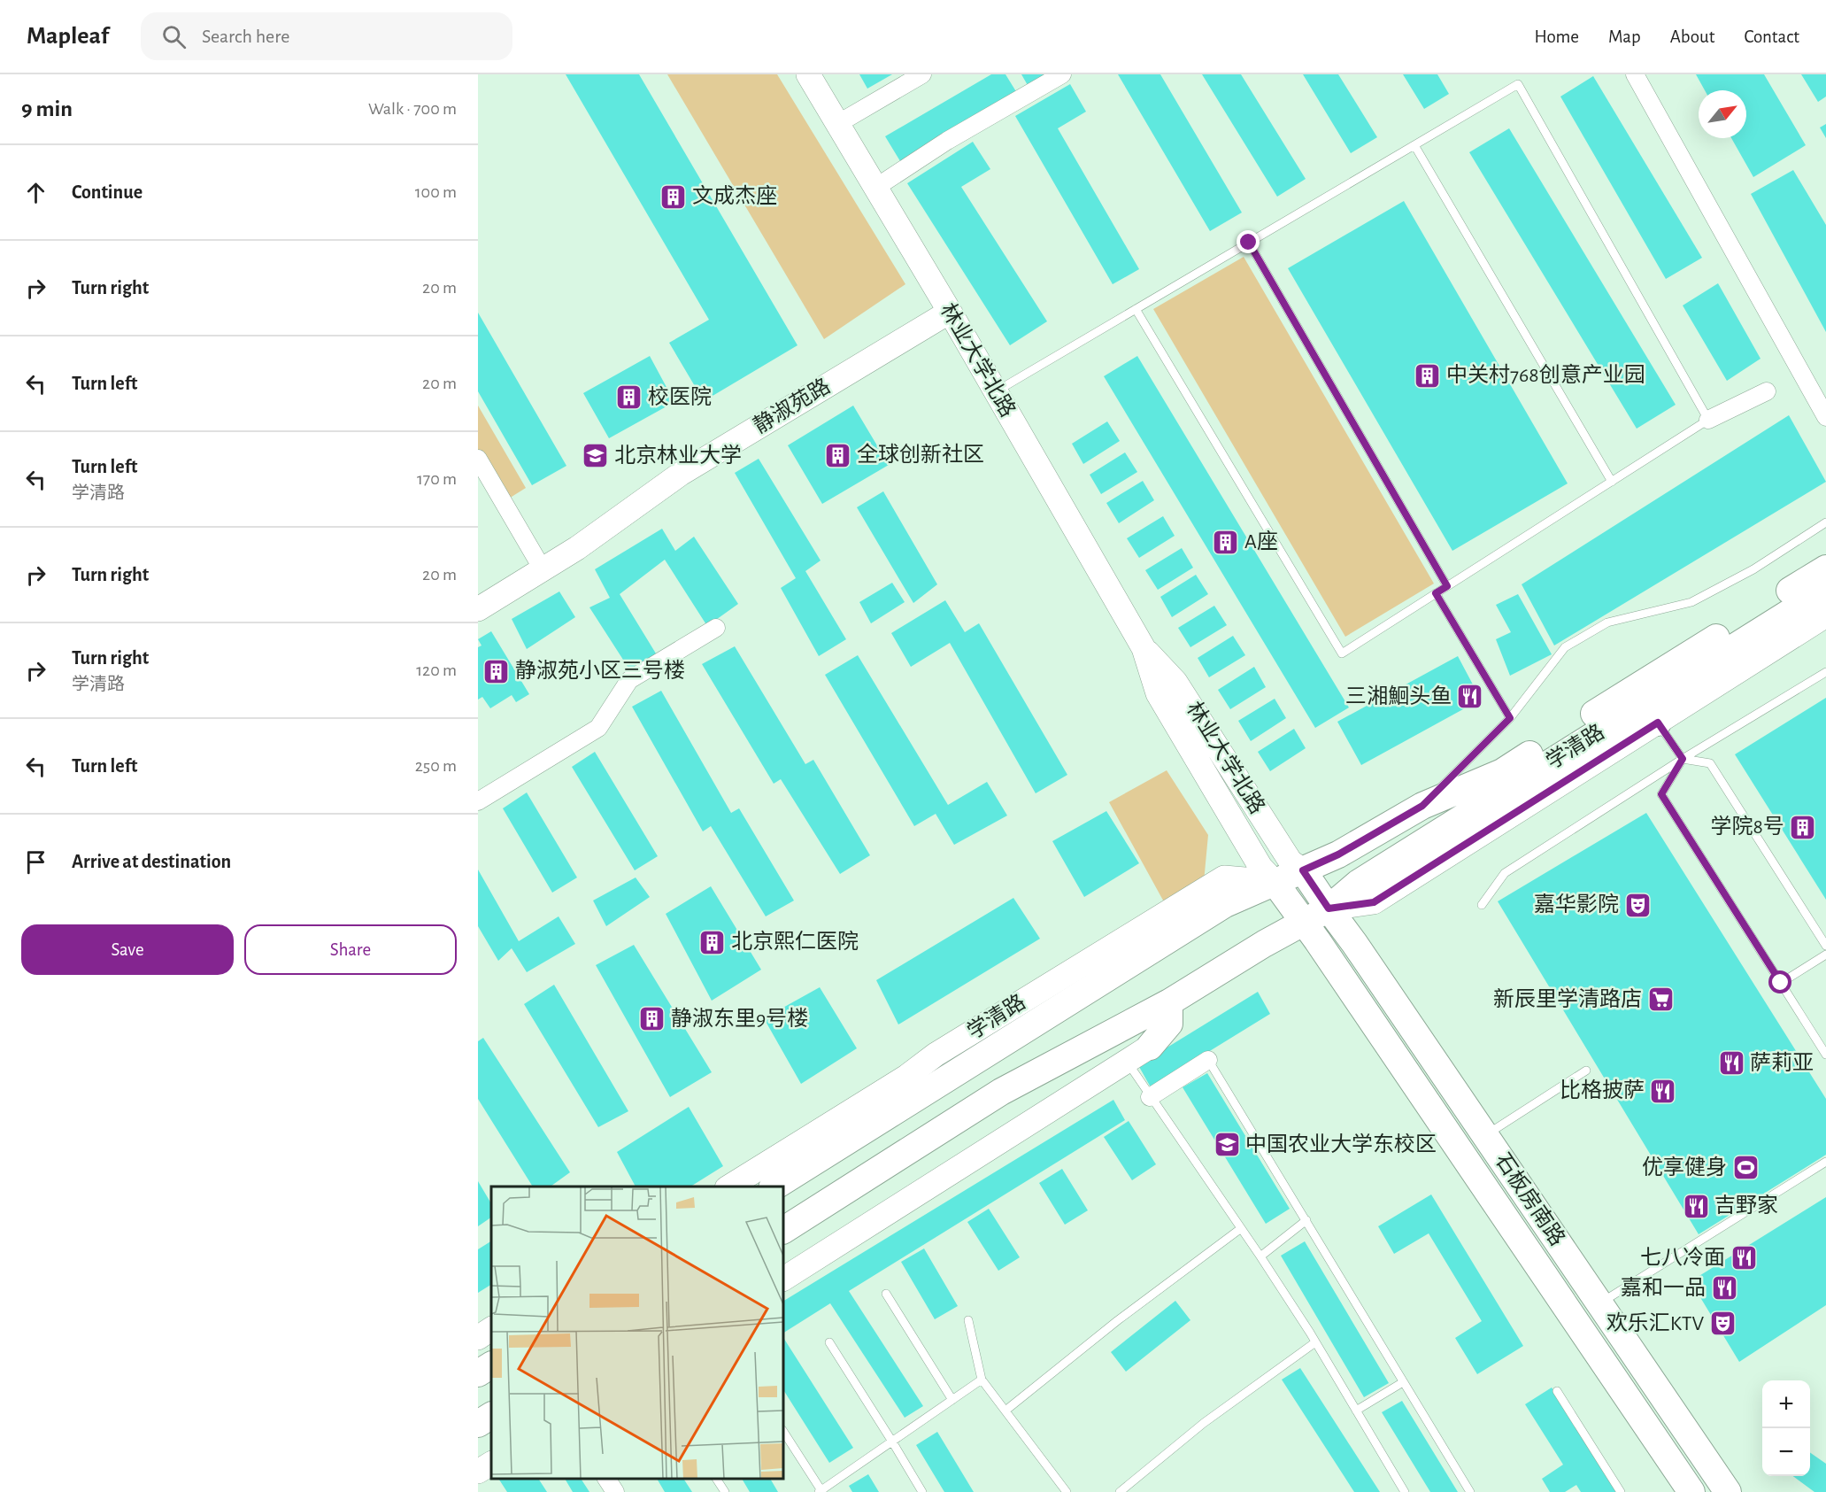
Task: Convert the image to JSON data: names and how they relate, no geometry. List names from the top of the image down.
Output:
{
  "streets": {
    "main road": ["学清路", "石板房南路"],
    "street": ["林业大学北路", "静淑苑路"]
  },
  "crossings": [
    ["林业大学北路", "静淑苑路"],
    ["林业大学北路", "学清路"],
    ["林业大学北路", "石板房南路"],
    ["学清路", "石板房南路"]
  ],
  "places": {
    "building": [
      "文成杰座",
      "中关村768创意产业园",
      "校医院",
      "全球创新社区",
      "A座",
      "静淑苑小区三号楼",
      "学院8号",
      "北京熙仁医院",
      "静淑东里9号楼"
    ],
    "school or university": ["北京林业大学", "中国农业大学东校区"],
    "restaurant": [
      "三湘鮰头鱼",
      "萨莉亚",
      "比格披萨",
      "吉野家",
      "七八冷面",
      "嘉和一品"
    ],
    "theatre": ["嘉华影院", "欢乐汇KTV"],
    "supermarket": ["新辰里学清路店"],
    "sports": ["优享健身"]
  },
  "north": "top right",
  "page": {
    "header": "Mapleaf",
    "search": "Search here",
    "nav": [
      "Home",
      "Map",
      "About",
      "Contact"
    ],
    "heading": ["9 min", "Walk · 700 m"],
    "list": [
      ["Continue", "100 m"],
      ["Turn right", "20 m"],
      ["Turn left", "20 m"],
      ["Turn left", "学清路", "170 m"],
      ["Turn right", "20 m"],
      ["Turn right", "学清路", "120 m"],
      ["Turn left", "250 m"],
      "Arrive at destination"
    ],
    "buttons": ["Save", "Share"],
    "map_buttons": ["+", "−"]
  }
}
